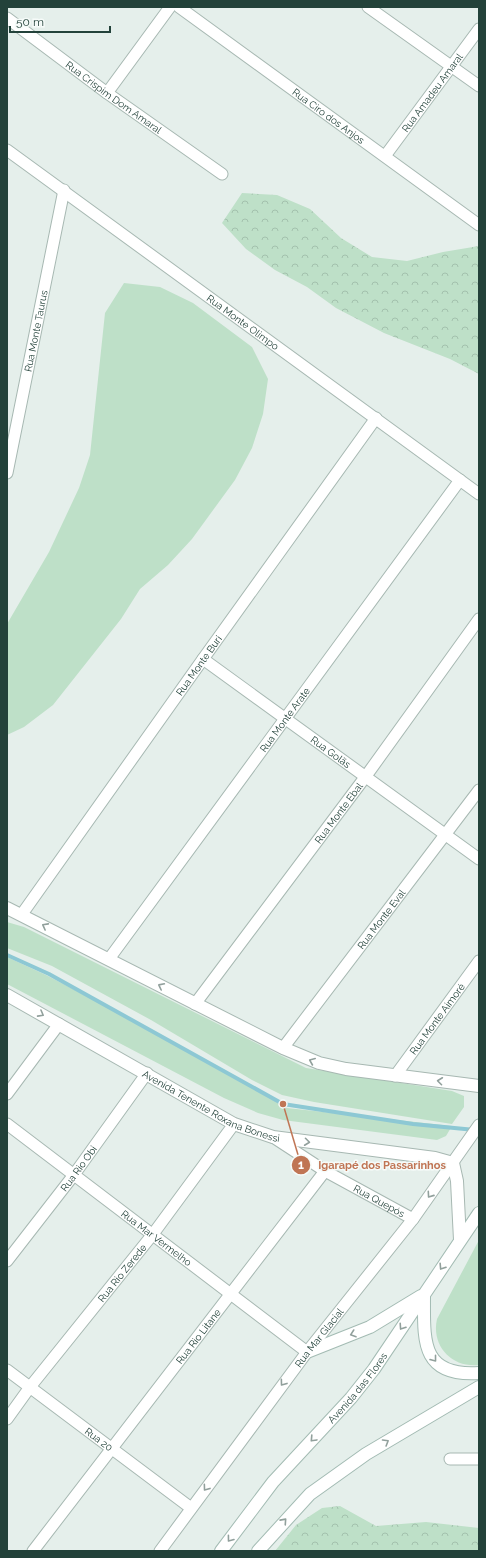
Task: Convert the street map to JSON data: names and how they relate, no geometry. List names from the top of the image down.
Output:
{
  "streets": {
    "street": [
      "Rua Amadeu Amaral",
      "Rua Crispim Dom Amaral",
      "Rua Ciro dos Anjos",
      "Rua Monte Olimpo",
      "Rua Monte Taurus",
      "Rua Monte Buri",
      "Rua Monte Arate",
      "Rua Golãs",
      "Rua Monte Ebal",
      "Rua Monte Eval",
      "Rua Monte Aimoré",
      "Avenida Tenente Roxana Bonessi",
      "Rua Rio Obi",
      "Rua Quepós",
      "Rua Mar Vermelho",
      "Rua Rio Zerede",
      "Rua Rio Litane",
      "Rua Mar Glacial",
      "Avenida das Flores",
      "Rua 20"
    ]
  },
  "crossings": [
    ["Rua Amadeu Amaral", "Rua Ciro dos Anjos"],
    ["Rua Monte Olimpo", "Rua Monte Taurus"],
    ["Rua Monte Olimpo", "Rua Monte Buri"],
    ["Rua Monte Olimpo", "Rua Monte Arate"],
    ["Rua Monte Buri", "Rua Golãs"],
    ["Rua Monte Arate", "Rua Golãs"],
    ["Rua Golãs", "Rua Monte Ebal"],
    ["Rua Golãs", "Rua Monte Eval"],
    ["Avenida Tenente Roxana Bonessi", "Rua Rio Obi"],
    ["Avenida Tenente Roxana Bonessi", "Rua Rio Zerede"],
    ["Avenida Tenente Roxana Bonessi", "Rua Mar Glacial"],
    ["Rua Rio Obi", "Rua Mar Vermelho"],
    ["Rua Quepós", "Rua Rio Litane"],
    ["Rua Quepós", "Rua Mar Glacial"],
    ["Rua Mar Vermelho", "Rua Rio Zerede"],
    ["Rua Mar Vermelho", "Rua Rio Litane"],
    ["Rua Mar Vermelho", "Rua Mar Glacial"],
    ["Rua Rio Zerede", "Rua 20"],
    ["Rua Rio Litane", "Rua 20"],
    ["Rua Mar Glacial", "Rua 20"]
  ],
  "places": ["Igarapé dos Passarinhos"],
  "scale_bar": "50 m"
}
